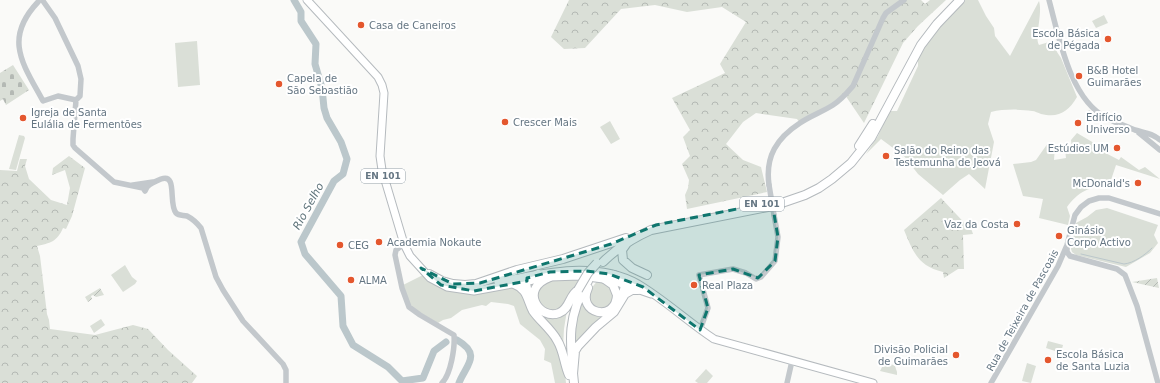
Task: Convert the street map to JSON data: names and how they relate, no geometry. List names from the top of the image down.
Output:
{
  "streets": {
    "highway": ["EN 101"],
    "street": ["Rua de Teixeira de Pascoais"]
  },
  "water": ["Rio Selho"],
  "places": [
    "Casa de Caneiros",
    "Escola Básica de Pégada",
    "B&B Hotel Guimarães",
    "Capela de São Sebastião",
    "Igreja de Santa Eulália de Fermentões",
    "Crescer Mais",
    "Edifício Universo",
    "Estúdios UM",
    "Salão do Reino das Testemunha de Jeová",
    "McDonald's",
    "Vaz da Costa",
    "Ginásio Corpo Activo",
    "Academia Nokaute",
    "CEG",
    "ALMA",
    "Real Plaza",
    "Divisão Policial de Guimarães",
    "Escola Básica de Santa Luzia"
  ]
}
